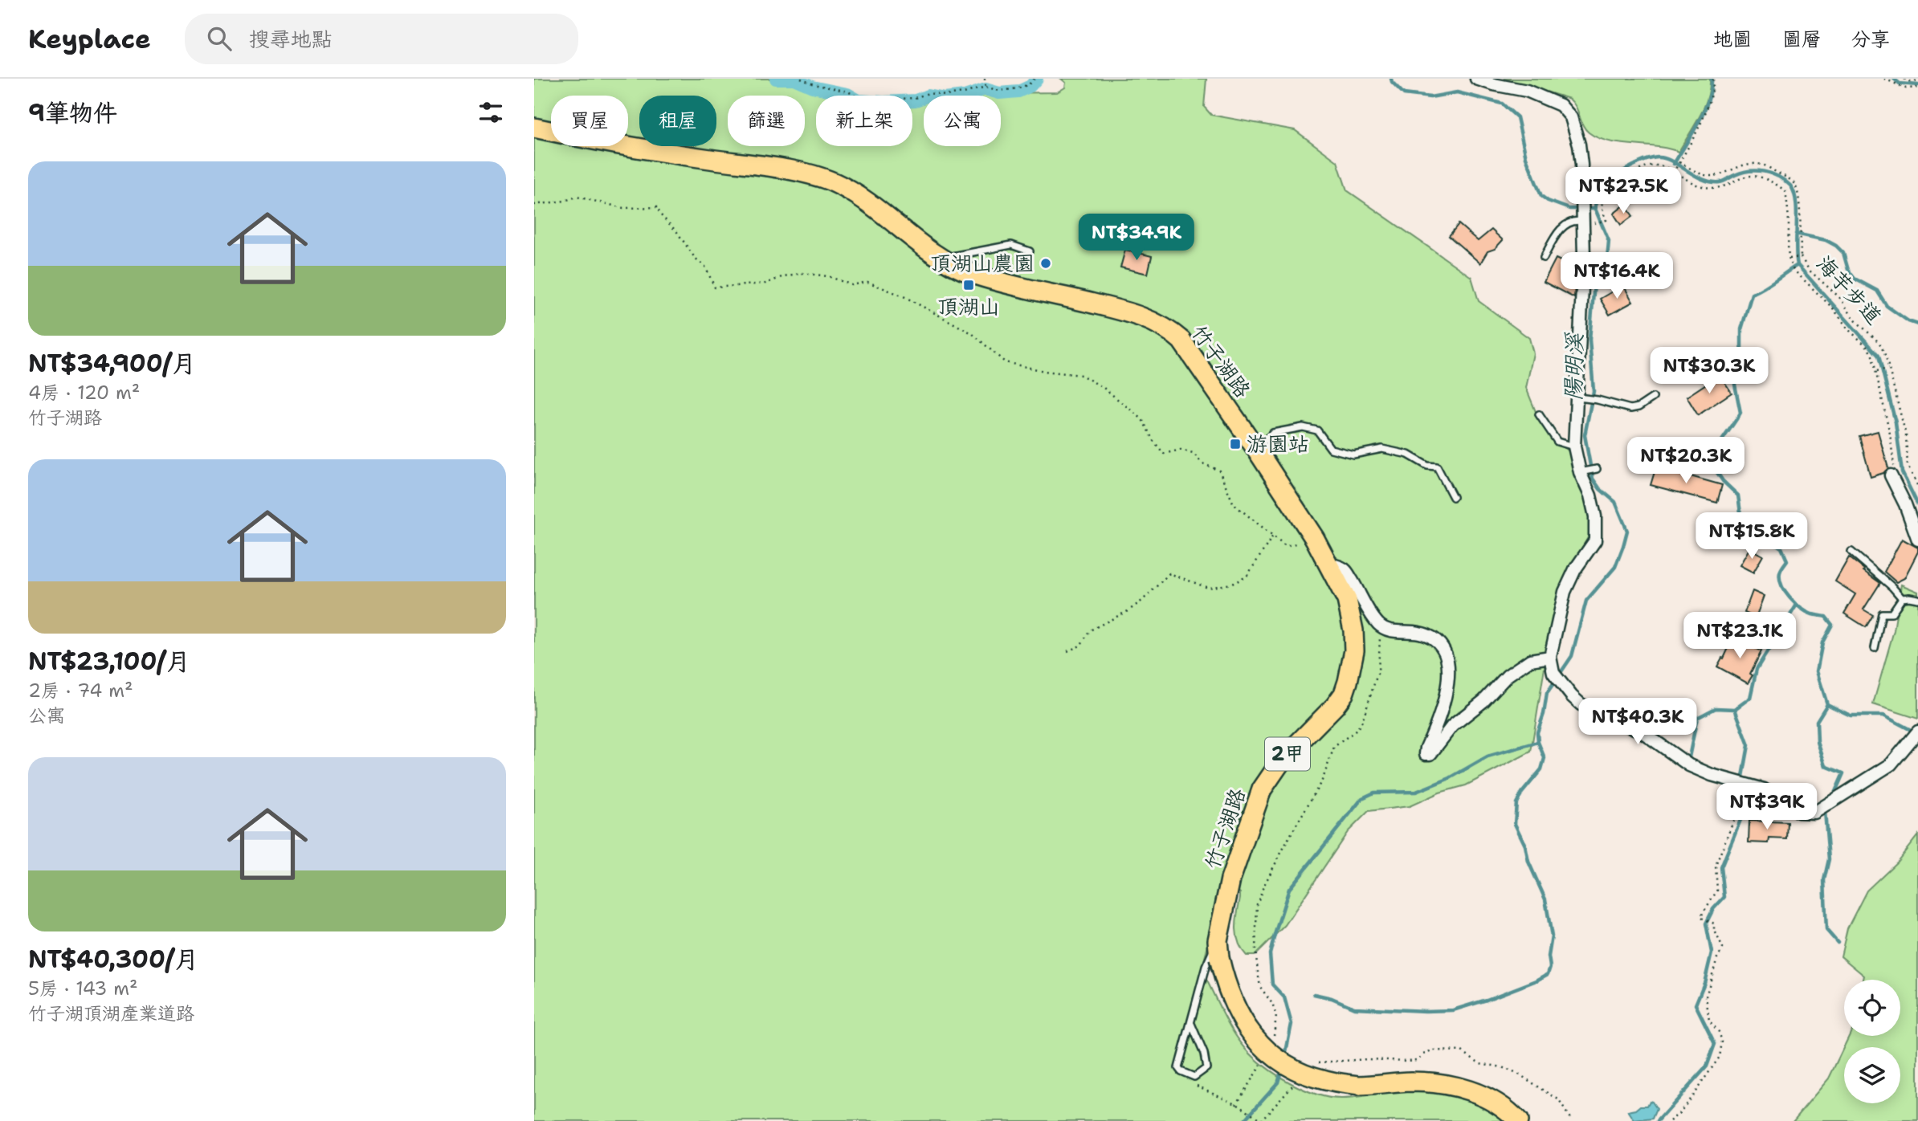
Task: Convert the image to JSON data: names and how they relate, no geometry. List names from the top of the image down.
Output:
{
  "streets": {
    "main road": ["竹子湖路", "2甲"],
    "path": ["海芋步道"]
  },
  "crossings": [
    ["竹子湖路", "2甲"]
  ],
  "water": ["陽明溪"],
  "places": {
    "other": ["頂湖山農園"],
    "transit": ["頂湖山", "游園站"]
  },
  "page": {
    "header": "Keyplace",
    "search": "搜尋地點",
    "nav": ["地圖", "圖層", "分享"],
    "heading": "9筆物件",
    "chip": [
      "買屋",
      "租屋",
      "篩選",
      "新上架",
      "公寓"
    ],
    "list": [
      {
        "name": "NT$34,900/月",
        "note": "4房 · 120 m² · 竹子湖路"
      },
      {
        "name": "NT$23,100/月",
        "note": "2房 · 74 m² · 公寓"
      },
      {
        "name": "NT$40,300/月",
        "note": "5房 · 143 m² · 竹子湖頂湖產業道路"
      }
    ],
    "price": [
      "NT$27.5K",
      "NT$34.9K",
      "NT$16.4K",
      "NT$30.3K",
      "NT$20.3K",
      "NT$15.8K",
      "NT$23.1K",
      "NT$40.3K",
      "NT$39K"
    ]
  }
}
